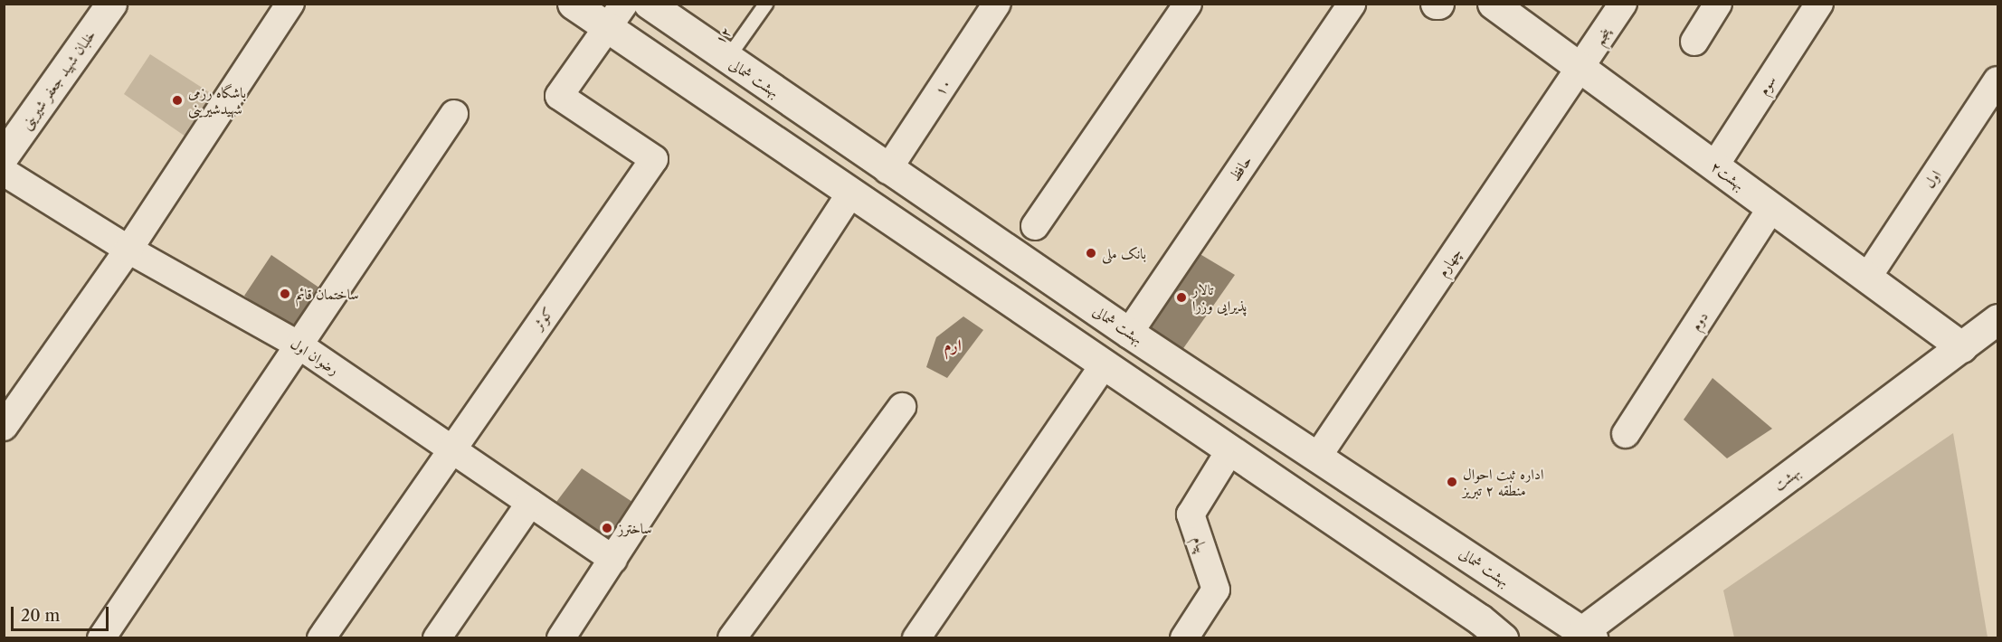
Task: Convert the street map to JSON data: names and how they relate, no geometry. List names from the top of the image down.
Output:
{
  "streets": {
    "main road": [
      "بهشت شمالی",
      "خلبان شهید جعفر شیرینی",
      "بهشت۲",
      "بهشت"
    ],
    "street": [
      "پنجم",
      "سوم",
      "۱۰",
      "حافظ",
      "اول",
      "چهارم",
      "کوثر",
      "دوم",
      "رضوان اول",
      "پیام"
    ],
    "lane": ["۱۲"]
  },
  "crossings": [
    ["۱۲", "بهشت شمالی"],
    ["پنجم", "بهشت۲"],
    ["پنجم", "چهارم"],
    ["بهشت شمالی", "۱۰"],
    ["بهشت شمالی", "حافظ"],
    ["بهشت شمالی", "چهارم"],
    ["بهشت شمالی", "بهشت"],
    ["سوم", "بهشت۲"],
    ["بهشت۲", "اول"],
    ["بهشت۲", "چهارم"],
    ["بهشت۲", "دوم"],
    ["بهشت۲", "بهشت"],
    ["کوثر", "رضوان اول"]
  ],
  "districts": ["ارم"],
  "places": [
    "باشگاه رزمی شهیدشیرینی",
    "بانک ملی",
    "ساختمان قائم",
    "تالار پذیرایی وزرا",
    "اداره ثبت احوال منطقه ۲ تبریز",
    "ساخترز"
  ],
  "scale_bar": "20 m"
}
